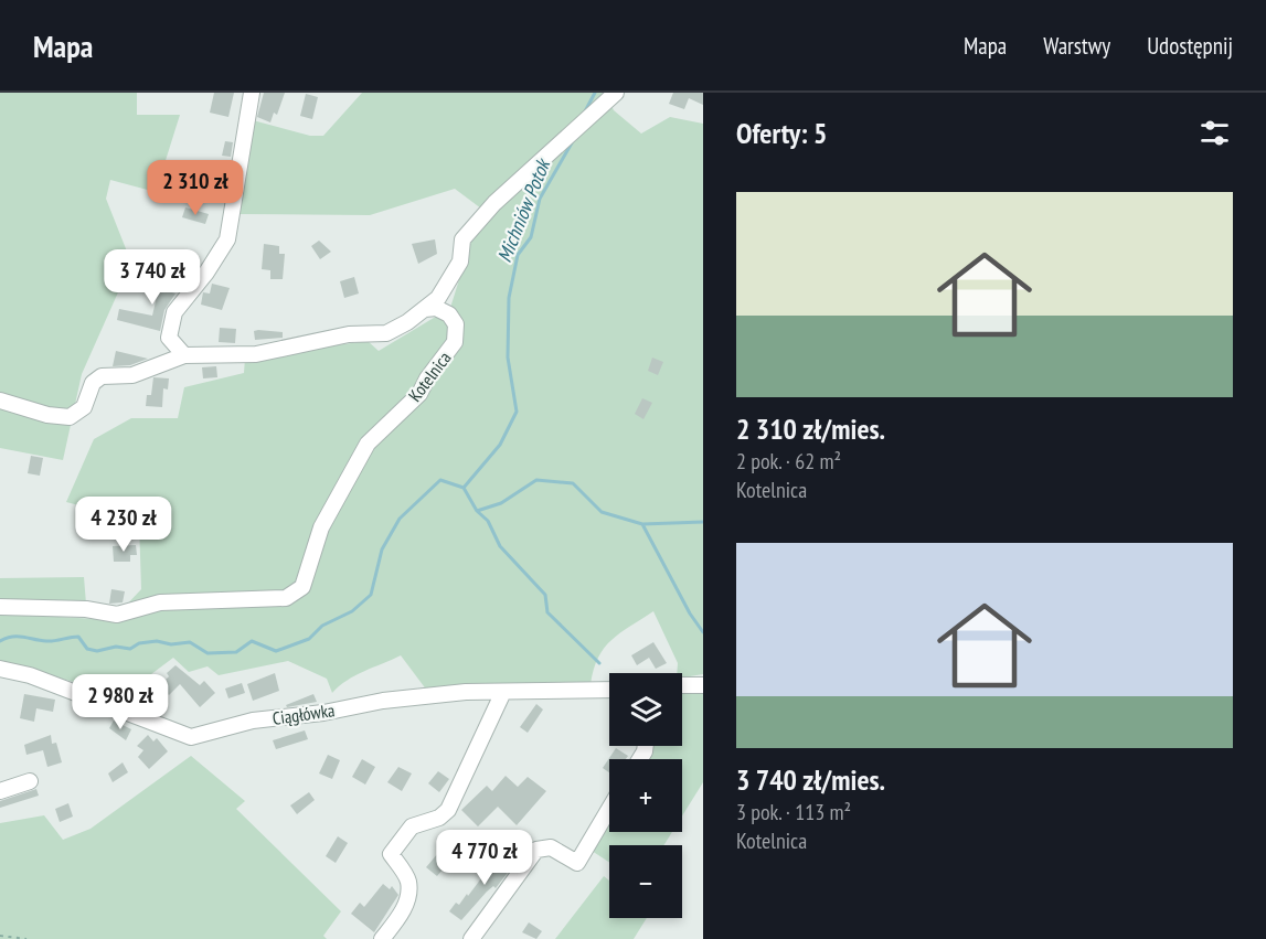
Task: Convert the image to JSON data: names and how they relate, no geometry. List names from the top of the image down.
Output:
{
  "streets": {
    "street": ["Kotelnica", "Ciągłówka"]
  },
  "water": ["Michniów Potok"],
  "page": {
    "header": "Mapa",
    "nav": ["Mapa", "Warstwy", "Udostępnij"],
    "heading": "Oferty: 5",
    "price": [
      "2 310 zł",
      "3 740 zł",
      "4 230 zł",
      "2 980 zł",
      "4 770 zł"
    ],
    "list": [
      {
        "name": "2 310 zł/mies.",
        "note": "2 pok. · 62 m² · Kotelnica"
      },
      {
        "name": "3 740 zł/mies.",
        "note": "3 pok. · 113 m² · Kotelnica"
      }
    ],
    "map_buttons": ["+", "−"]
  }
}
